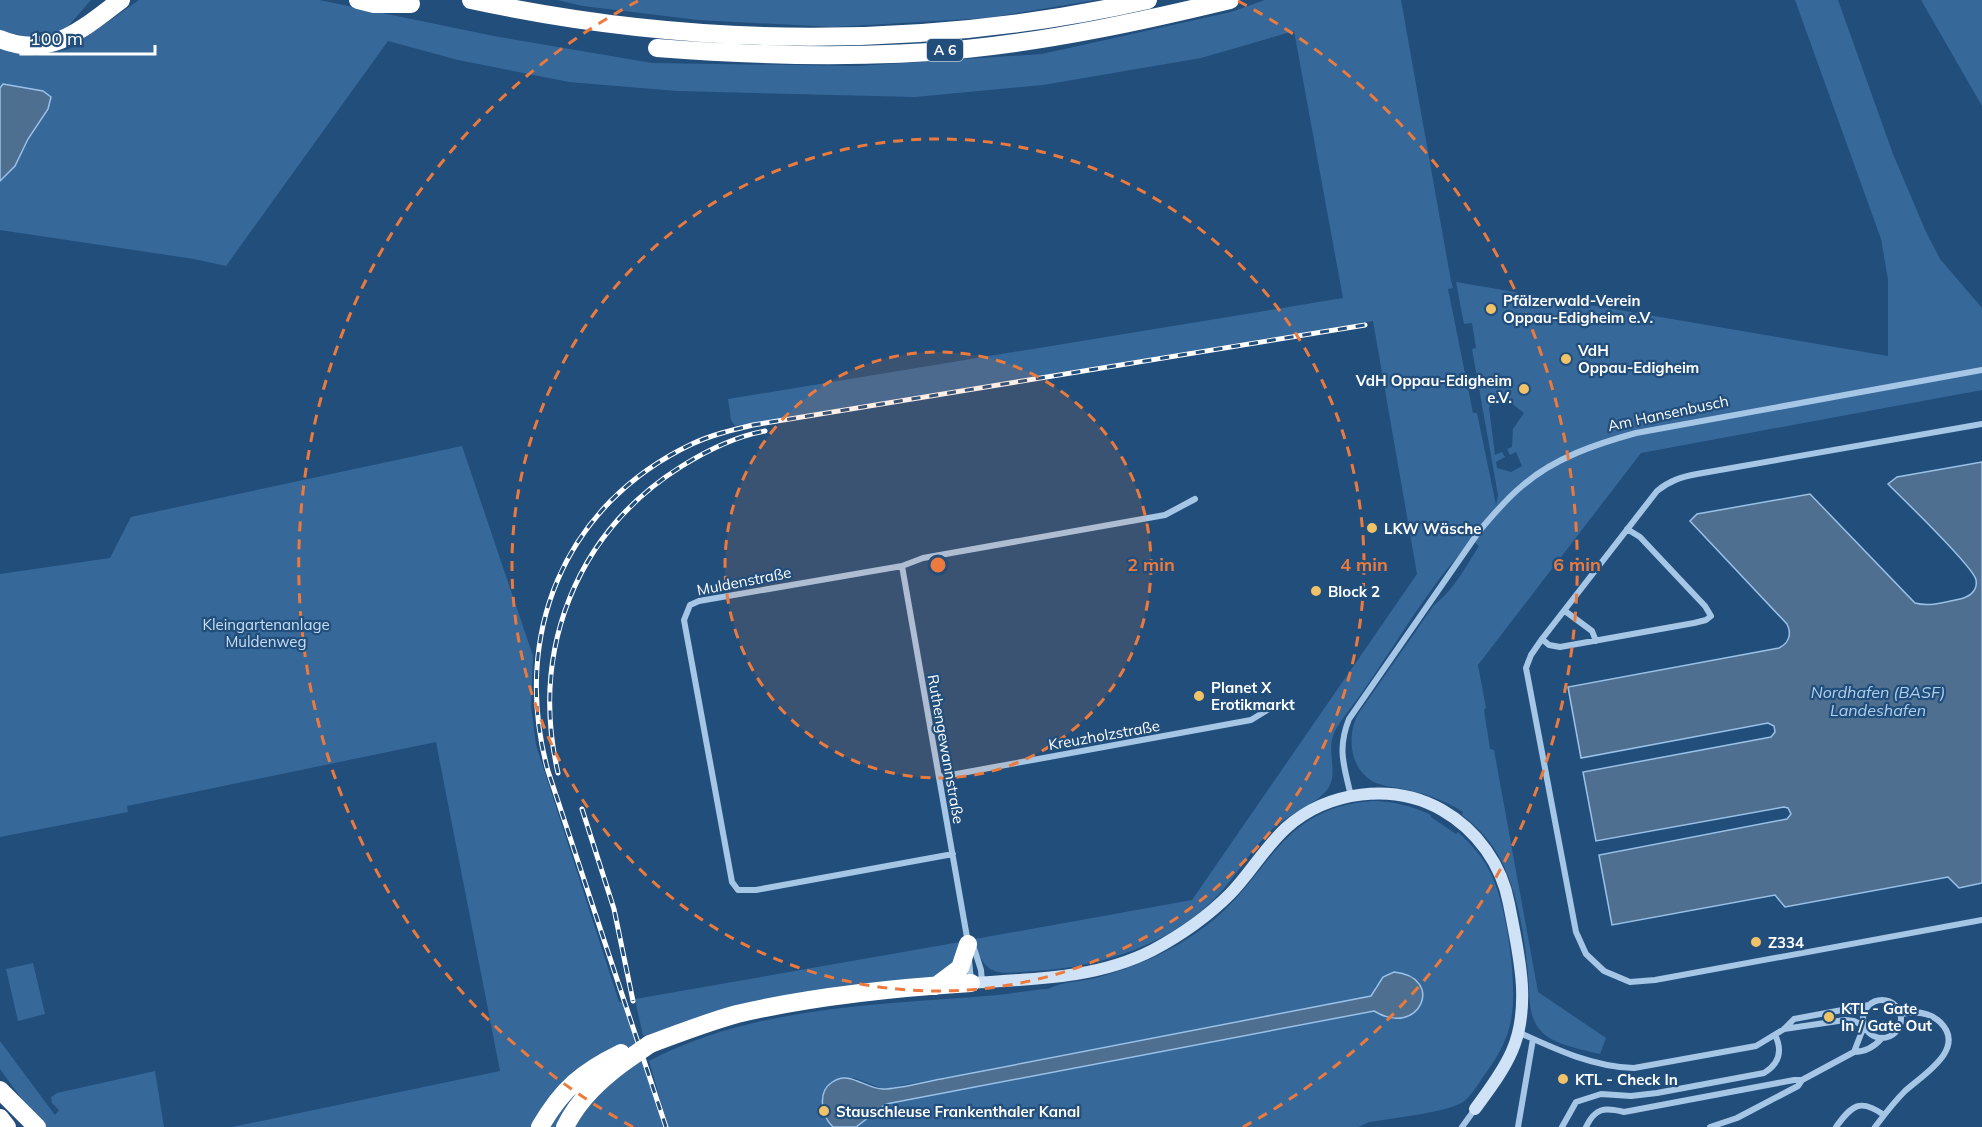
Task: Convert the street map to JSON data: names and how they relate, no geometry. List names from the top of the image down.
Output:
{
  "streets": {
    "highway": ["A 6"],
    "street": [
      "Am Hansenbusch",
      "Muldenstraße",
      "Kreuzholzstraße",
      "Ruthengewannstraße"
    ]
  },
  "crossings": [
    ["Muldenstraße", "Ruthengewannstraße"],
    ["Kreuzholzstraße", "Ruthengewannstraße"]
  ],
  "water": ["Nordhafen (BASF) Landeshafen"],
  "parks": ["Kleingartenanlage Muldenweg"],
  "places": [
    "Pfälzerwald-Verein Oppau-Edigheim e.V.",
    "VdH Oppau-Edigheim",
    "VdH Oppau-Edigheim e.V.",
    "LKW Wäsche",
    "Block 2",
    "Planet X Erotikmarkt",
    "Z334",
    "KTL - Gate In / Gate Out",
    "KTL - Check In",
    "Stauschleuse Frankenthaler Kanal"
  ],
  "scale_bar": "100 m",
  "rings": ["2 min", "4 min", "6 min"]
}
